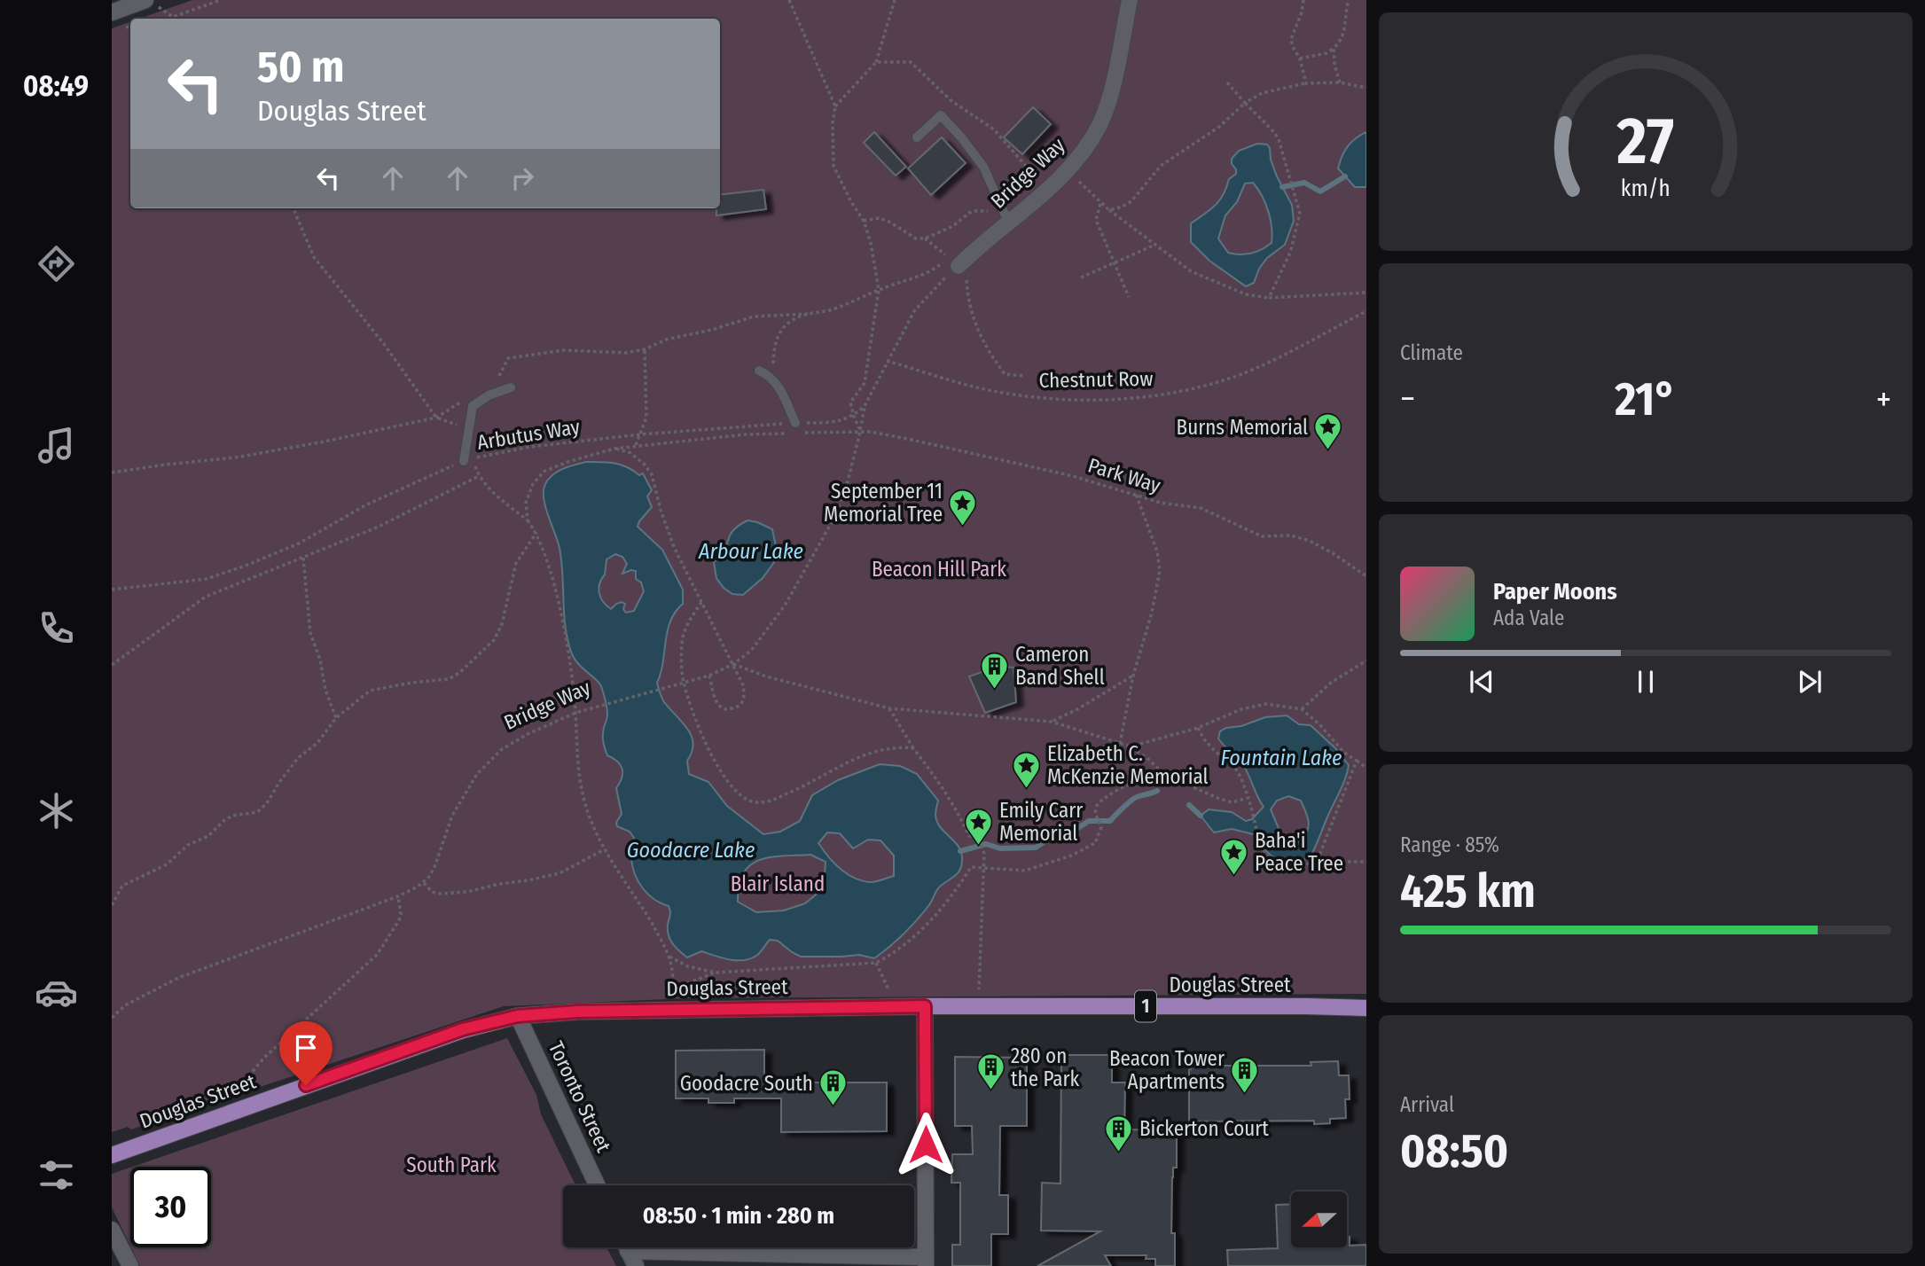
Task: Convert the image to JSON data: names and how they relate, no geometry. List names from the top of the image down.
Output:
{
  "streets": {
    "main road": ["Douglas Street", "1"],
    "street": ["Bridge Way", "Toronto Street"],
    "path": ["Chestnut Row", "Arbutus Way", "Park Way"]
  },
  "crossings": [
    ["Bridge Way", "Park Way"],
    ["Douglas Street", "Toronto Street"]
  ],
  "water": ["Arbour Lake", "Fountain Lake", "Goodacre Lake"],
  "parks": ["Beacon Hill Park", "Blair Island", "South Park"],
  "places": {
    "place": [
      "Burns Memorial",
      "September 11 Memorial Tree",
      "Elizabeth C. McKenzie Memorial",
      "Emily Carr Memorial",
      "Baha'i Peace Tree"
    ],
    "building": [
      "Cameron Band Shell",
      "280 on the Park",
      "Beacon Tower Apartments",
      "Goodacre South",
      "Bickerton Court"
    ]
  },
  "north": "left",
  "page": {
    "tabs": "08:49",
    "turn": ["50 m", "Douglas Street"],
    "tile": [
      "Climate",
      ["Range · 85%", "425 km"],
      ["Arrival", "08:50"]
    ],
    "heat": ["−", "21°", "+"],
    "song": ["Paper Moons", "Ada Vale"],
    "limit": "30",
    "trip": "08:50 · 1 min · 280 m",
    "gauge": ["27", "km/h"]
  }
}
